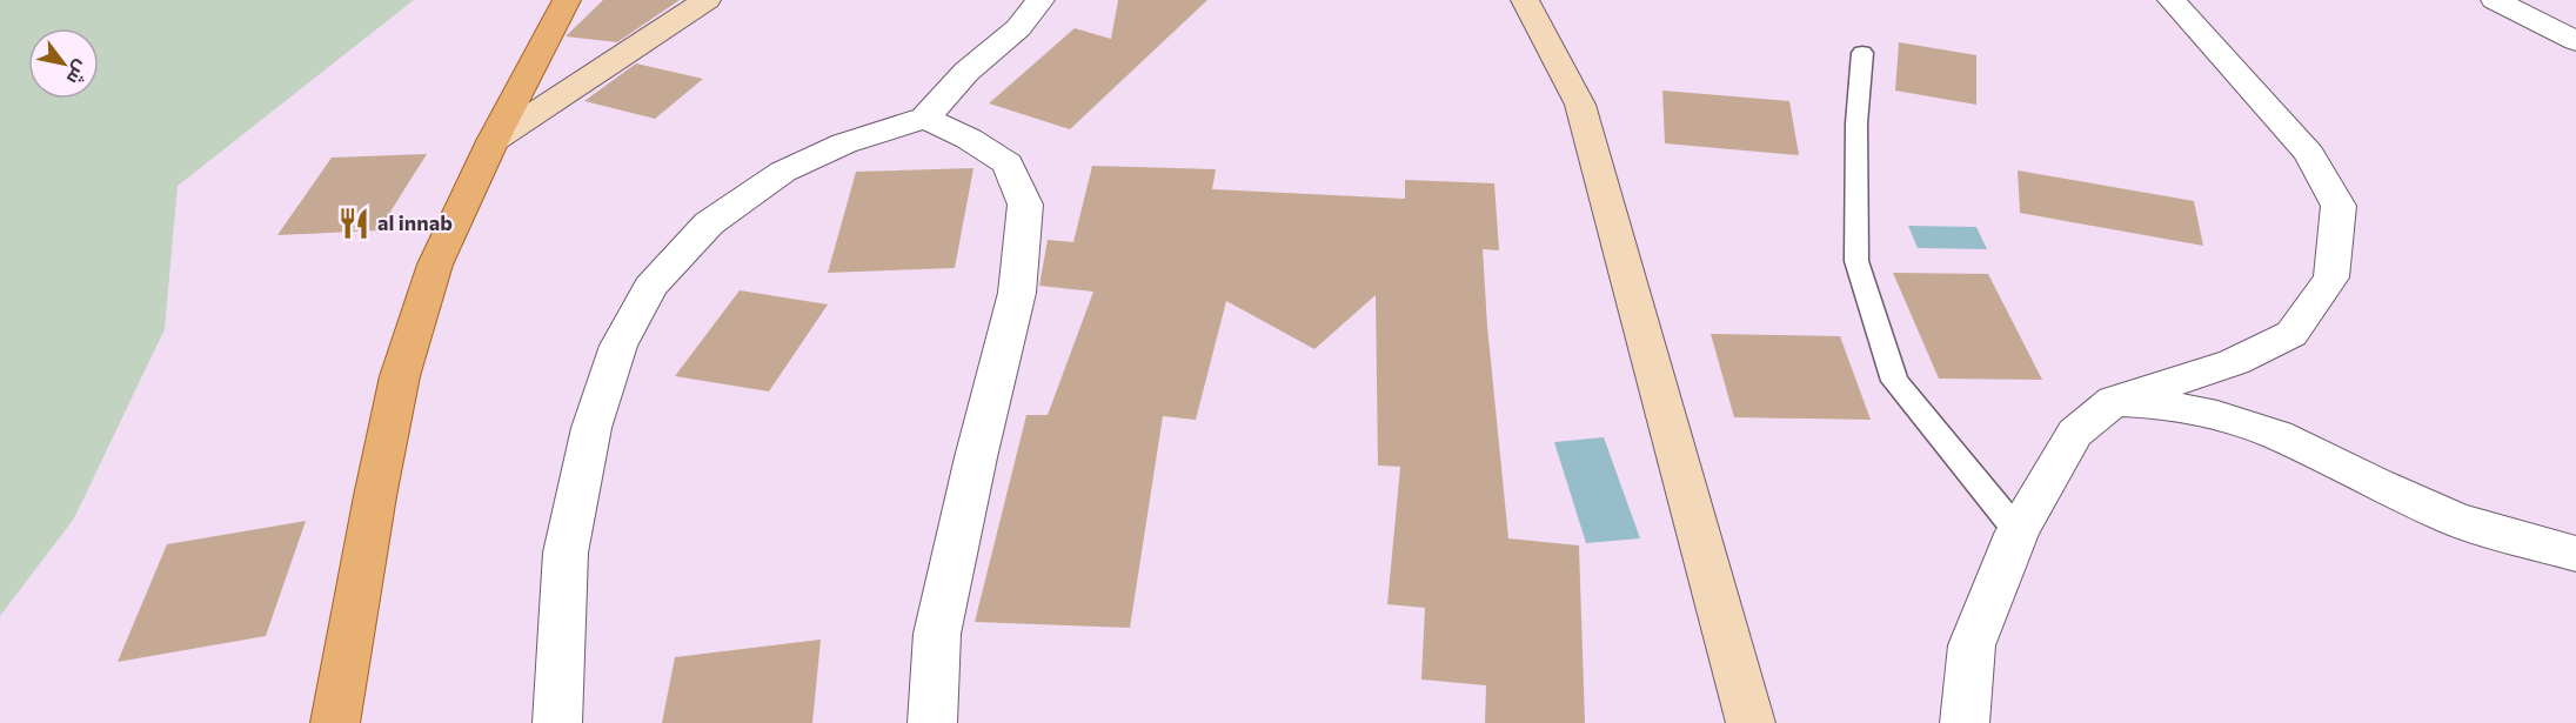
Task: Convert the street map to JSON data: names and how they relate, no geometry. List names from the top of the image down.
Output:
{
  "places": {
    "restaurant": ["al innab"]
  },
  "north": "bottom right"
}
